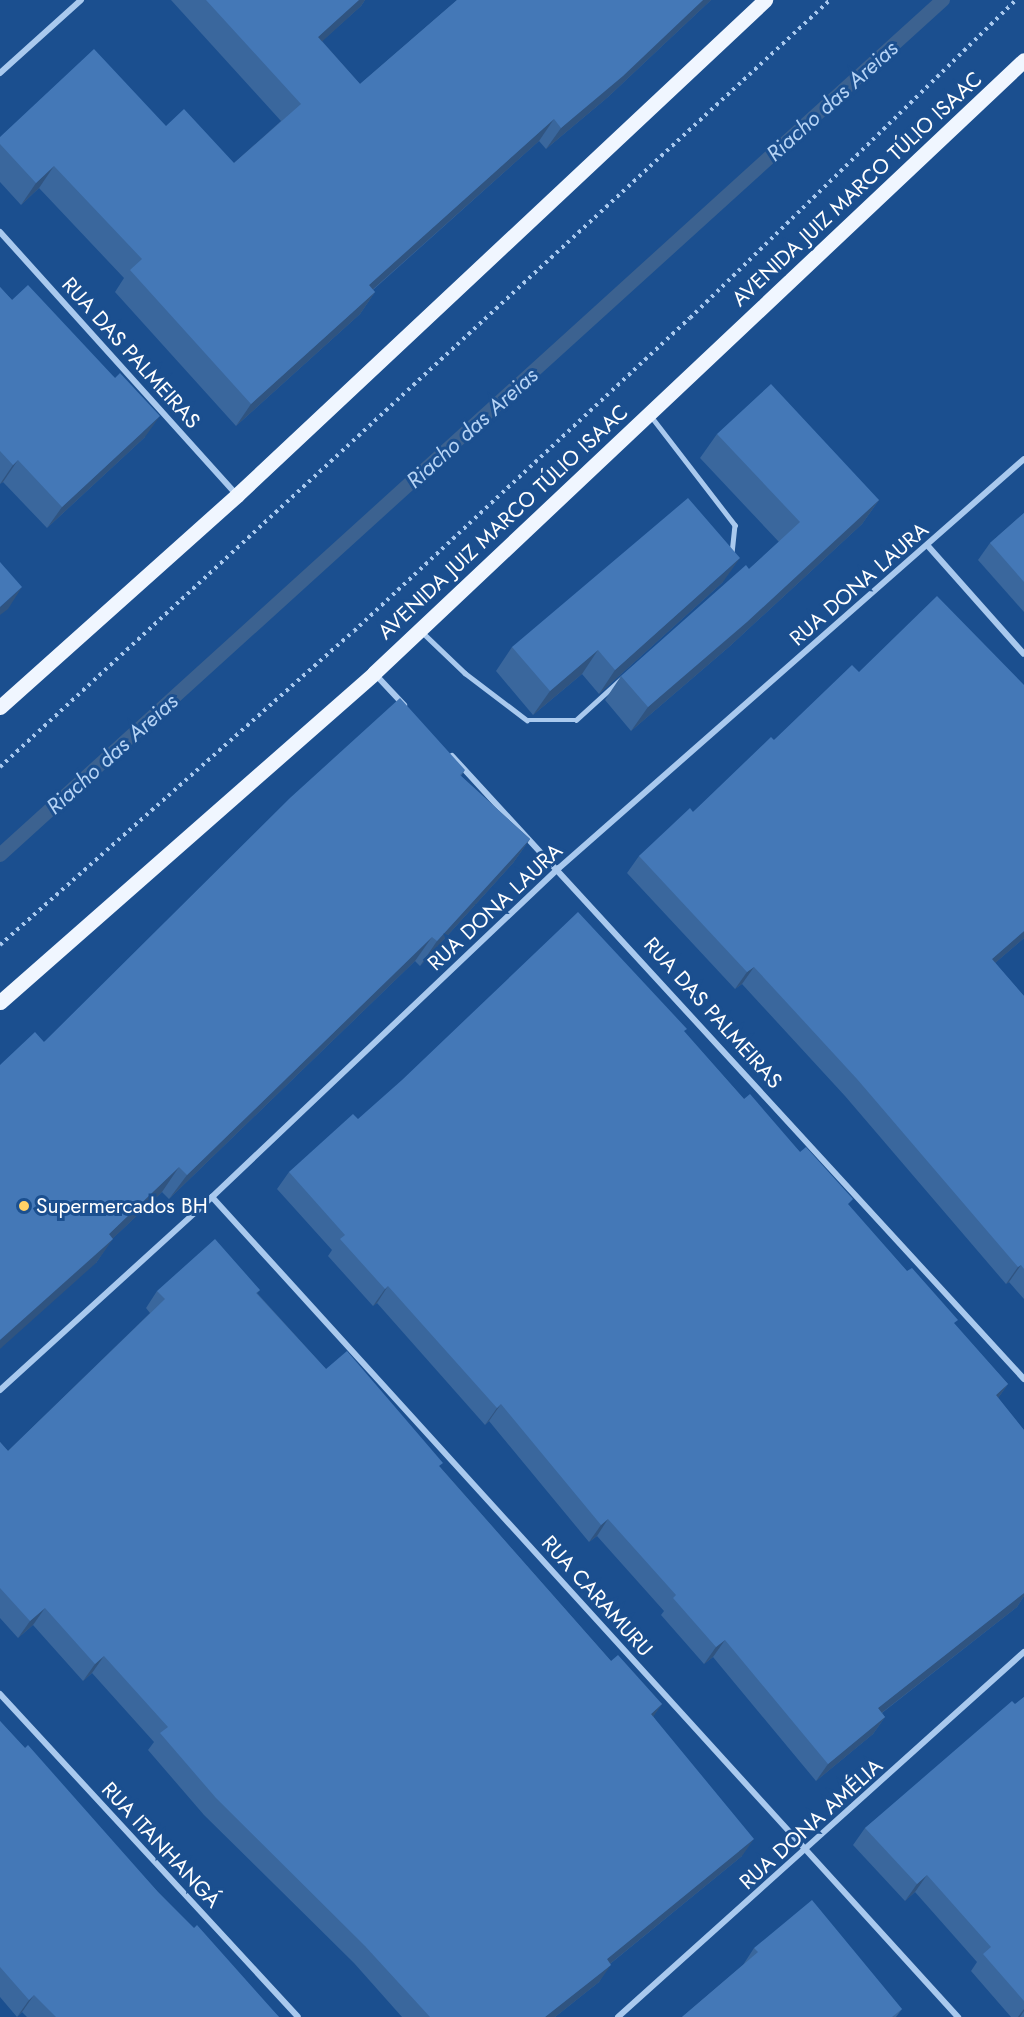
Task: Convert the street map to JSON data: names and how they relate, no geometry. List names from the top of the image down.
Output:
{
  "streets": {
    "main road": ["AVENIDA JUIZ MARCO TÚLIO ISAAC"],
    "street": [
      "RUA DAS PALMEIRAS",
      "RUA DONA LAURA",
      "RUA CARAMURU",
      "RUA DONA AMÉLIA",
      "RUA ITANHANGÁ"
    ]
  },
  "crossings": [
    ["RUA DAS PALMEIRAS", "RUA DONA LAURA"],
    ["RUA DONA LAURA", "RUA CARAMURU"],
    ["RUA CARAMURU", "RUA DONA AMÉLIA"]
  ],
  "water": ["Riacho das Areias"],
  "places": ["Supermercados BH"]
}
